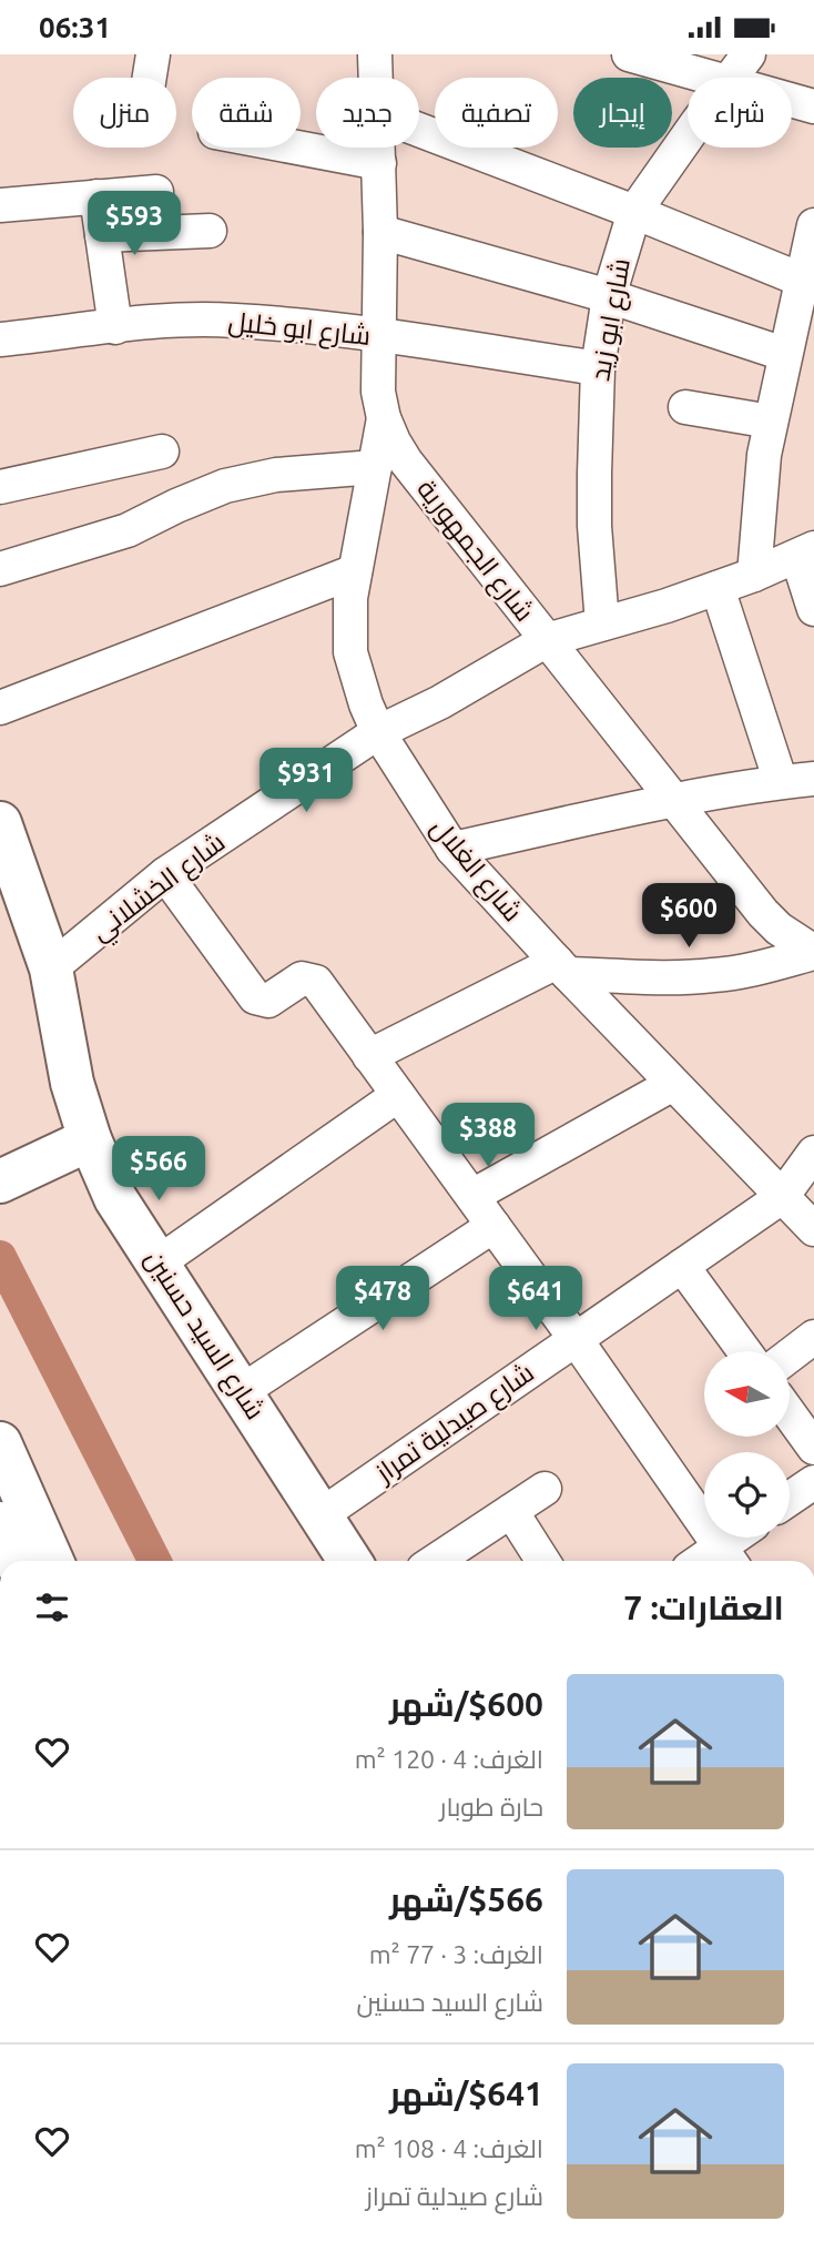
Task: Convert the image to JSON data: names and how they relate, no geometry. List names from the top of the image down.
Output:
{
  "streets": {
    "street": [
      "شارع ابو زيد",
      "شارع ابو خليل",
      "شارع الجمهورية",
      "شارع الغلال",
      "شارع الخشلاني",
      "شارع السيد حسنين",
      "شارع صيدلية تمراز"
    ]
  },
  "crossings": [
    ["شارع ابو زيد", "شارع ابو خليل"],
    ["شارع ابو زيد", "شارع الخشلاني"],
    ["شارع ابو خليل", "شارع الجمهورية"],
    ["شارع الجمهورية", "شارع الغلال"],
    ["شارع الجمهورية", "شارع الخشلاني"],
    ["شارع الغلال", "شارع الخشلاني"],
    ["شارع الغلال", "شارع صيدلية تمراز"],
    ["شارع الخشلاني", "شارع السيد حسنين"],
    ["شارع السيد حسنين", "شارع صيدلية تمراز"]
  ],
  "north": "left",
  "page": {
    "status": "06:31",
    "chip": [
      "شراء",
      "إيجار",
      "تصفية",
      "جديد",
      "شقة",
      "منزل"
    ],
    "price": [
      "$593",
      "$931",
      "$600",
      "$388",
      "$566",
      "$478",
      "$641"
    ],
    "heading": "العقارات: 7",
    "list": [
      {
        "name": "$600/شهر",
        "note": "الغرف: 4 · 120 m² · حارة طوبار"
      },
      {
        "name": "$566/شهر",
        "note": "الغرف: 3 · 77 m² · شارع السيد حسنين"
      },
      {
        "name": "$641/شهر",
        "note": "الغرف: 4 · 108 m² · شارع صيدلية تمراز"
      }
    ]
  }
}
